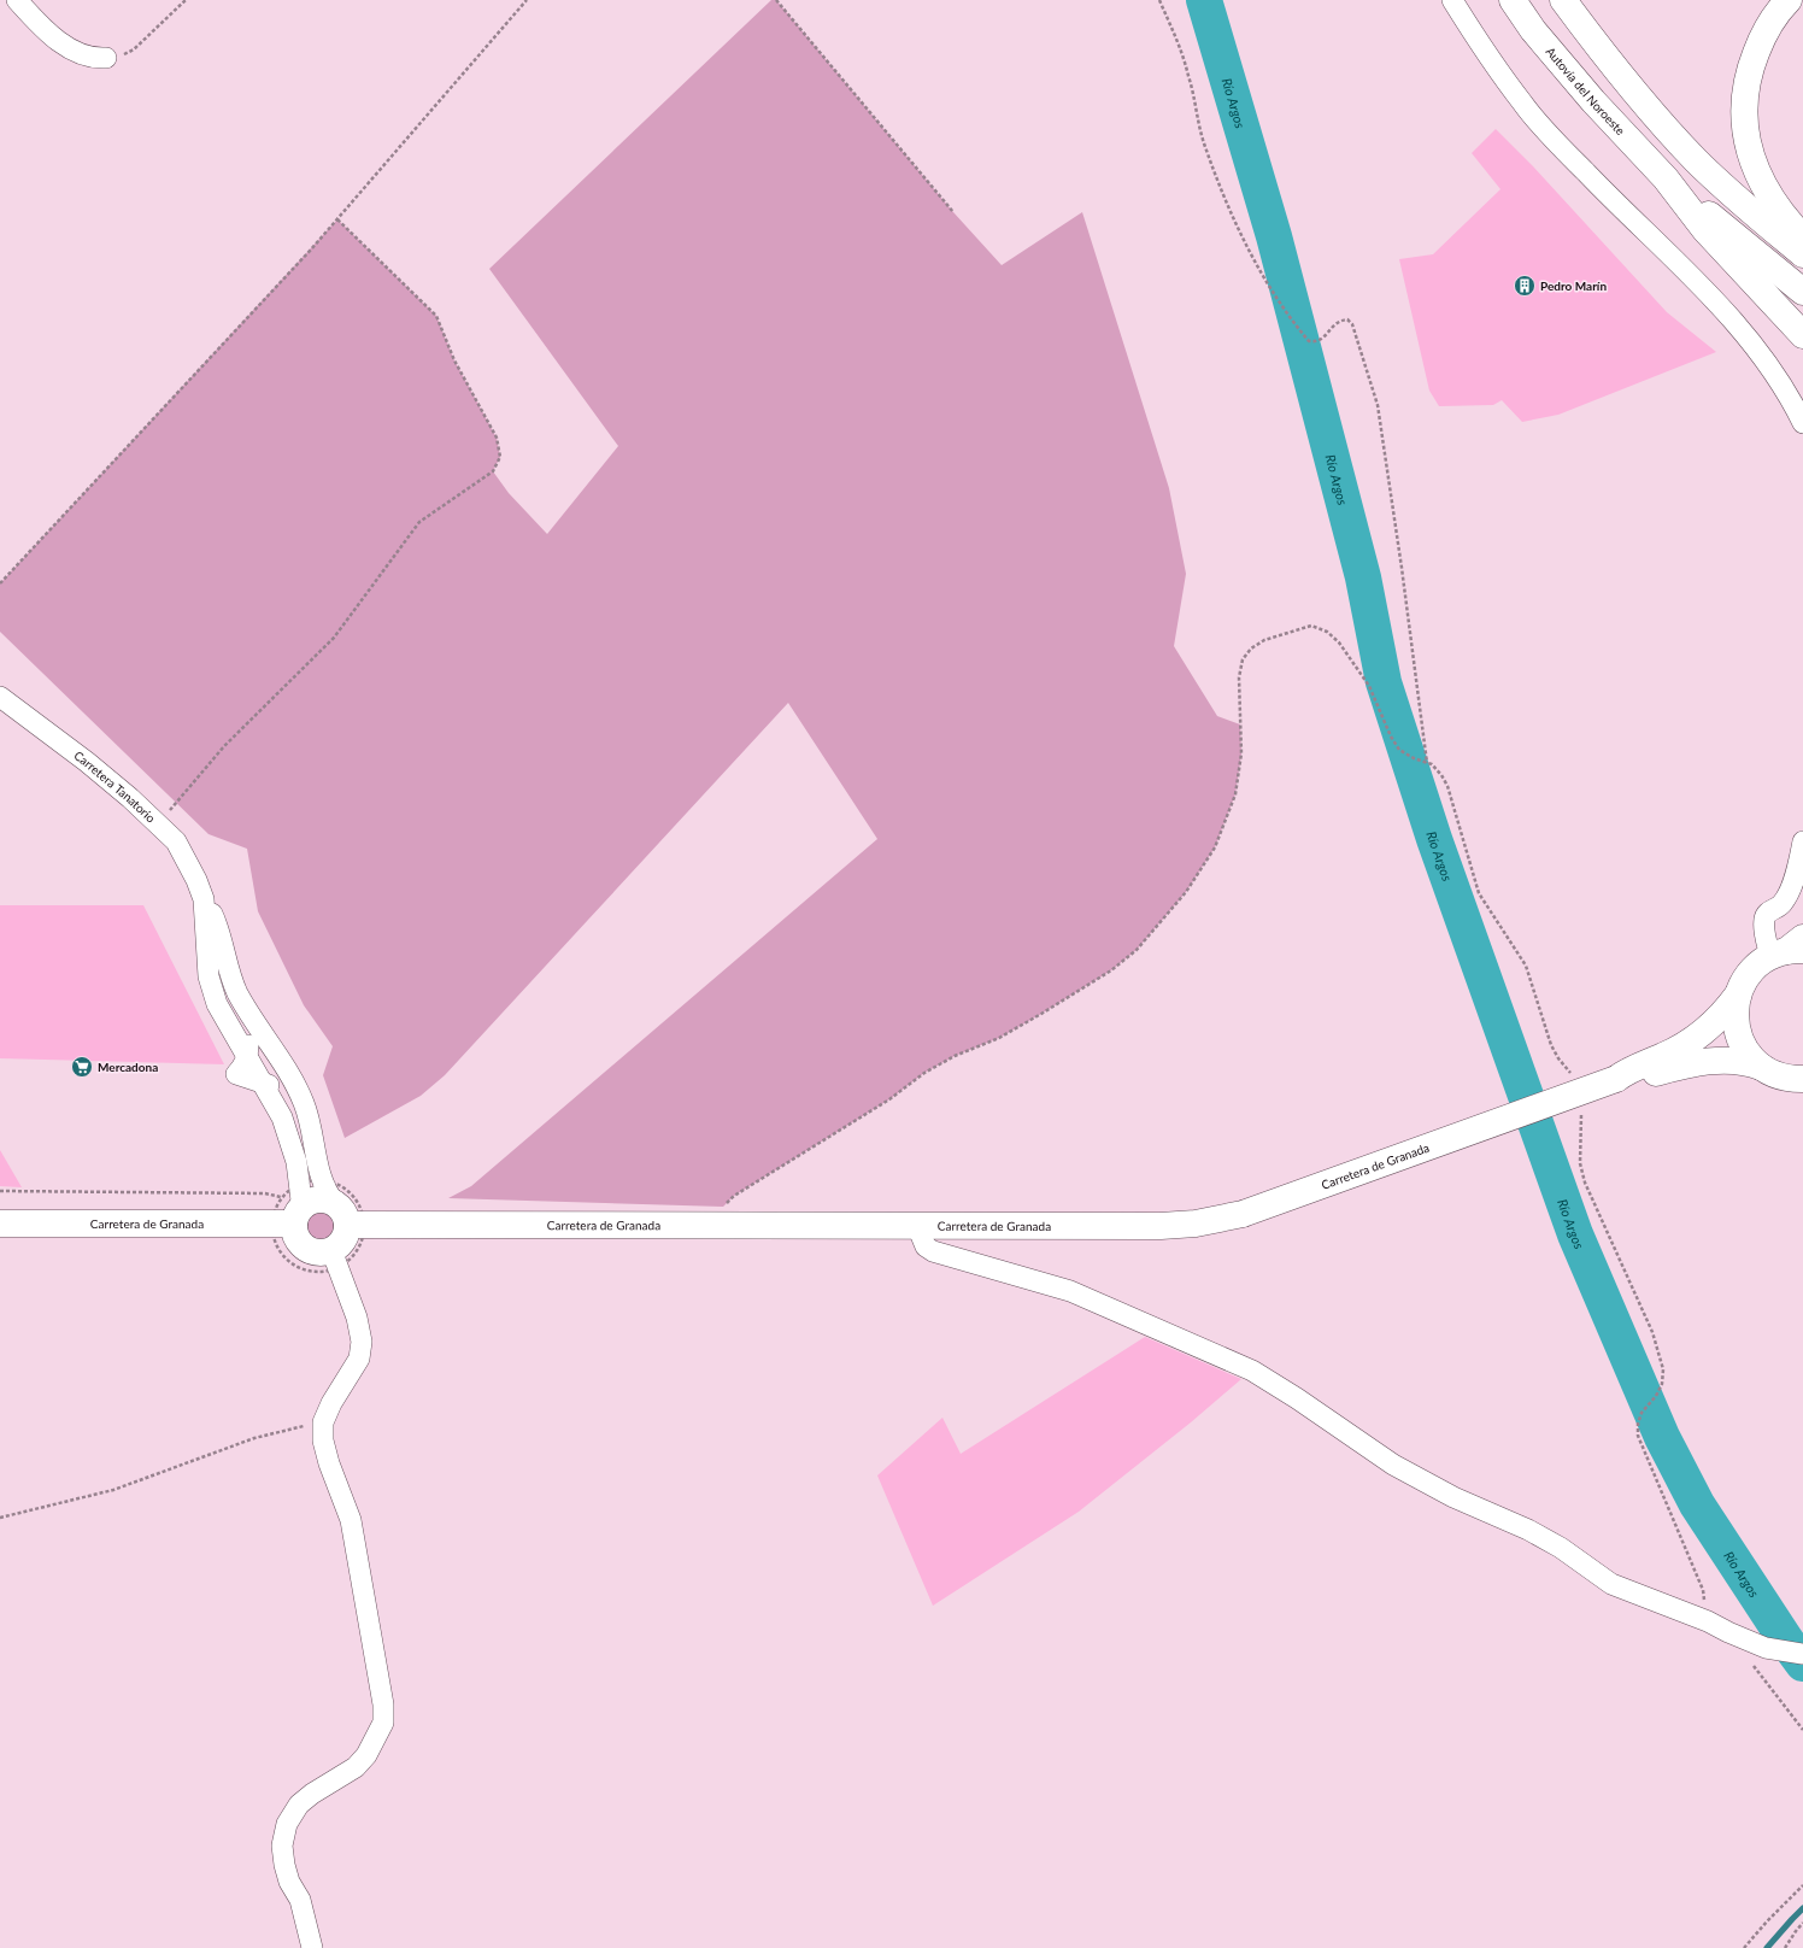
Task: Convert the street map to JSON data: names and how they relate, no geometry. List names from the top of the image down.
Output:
{
  "streets": {
    "main road": ["Autovía del Noroeste", "Carretera de Granada"],
    "street": ["Carretera Tanatorio"]
  },
  "water": ["Río Argos"],
  "places": {
    "building": ["Pedro Marín"],
    "supermarket": ["Mercadona"]
  }
}
